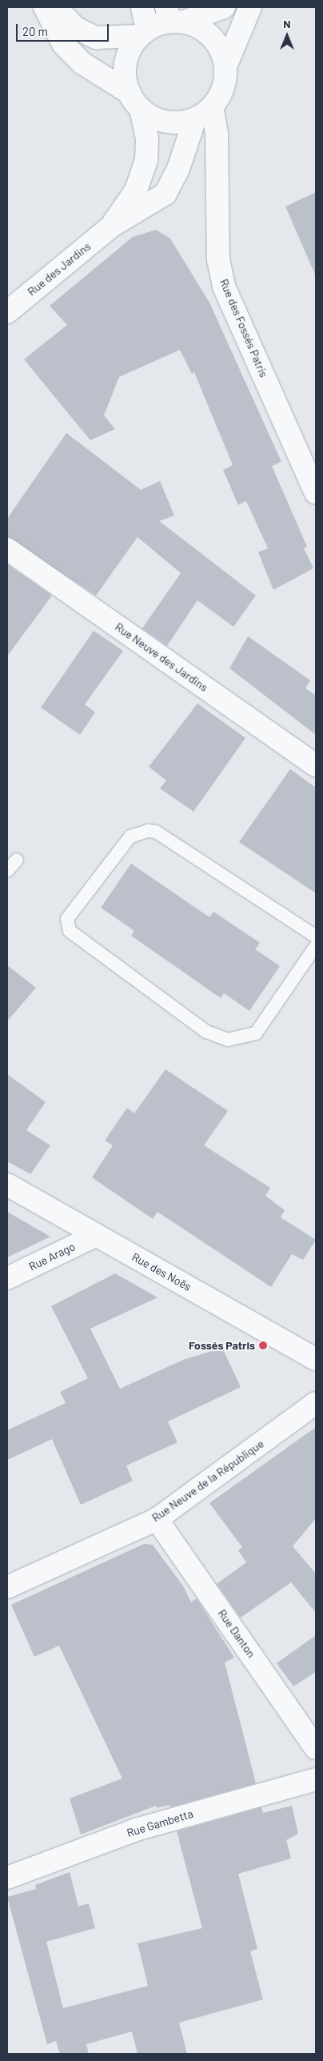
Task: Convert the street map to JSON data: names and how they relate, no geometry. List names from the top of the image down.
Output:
{
  "streets": {
    "street": [
      "Rue des Jardins",
      "Rue des Fossés Patris",
      "Rue Neuve des Jardins",
      "Rue Arago",
      "Rue des Noës",
      "Rue Neuve de la République",
      "Rue Danton",
      "Rue Gambetta"
    ]
  },
  "crossings": [
    ["Rue des Jardins", "Rue des Fossés Patris"],
    ["Rue Arago", "Rue des Noës"],
    ["Rue Neuve de la République", "Rue Danton"]
  ],
  "places": ["Fossés Patris"],
  "scale_bar": "20 m",
  "north": "top"
}
